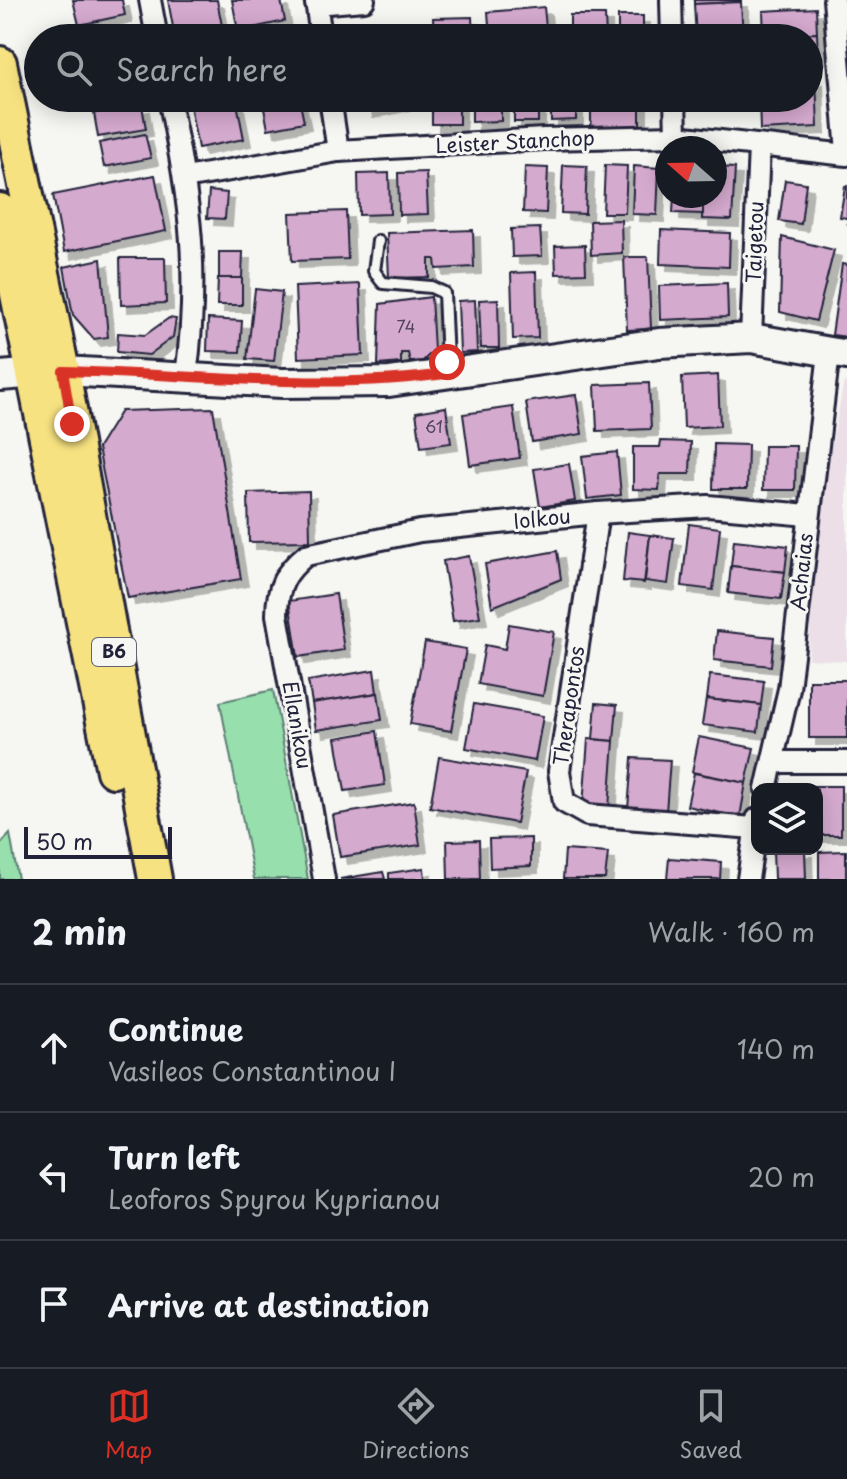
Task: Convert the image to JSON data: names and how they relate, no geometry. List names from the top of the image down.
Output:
{
  "streets": {
    "main road": ["B6"],
    "street": [
      "Leister Stanchop",
      "Taigetou",
      "Iolkou",
      "Achaias",
      "Therapontos",
      "Ellanikou"
    ]
  },
  "crossings": [
    ["Leister Stanchop", "Taigetou"],
    ["Iolkou", "Achaias"],
    ["Iolkou", "Therapontos"],
    ["Iolkou", "Ellanikou"]
  ],
  "house_numbers": ["74", "61"],
  "scale_bar": "50 m",
  "north": "left",
  "page": {
    "search": "Search here",
    "scale": "50 m",
    "heading": ["2 min", "Walk · 160 m"],
    "list": [
      ["Continue", "Vasileos Constantinou I", "140 m"],
      ["Turn left", "Leoforos Spyrou Kyprianou", "20 m"],
      "Arrive at destination"
    ],
    "nav": ["Map", "Directions", "Saved"]
  }
}
